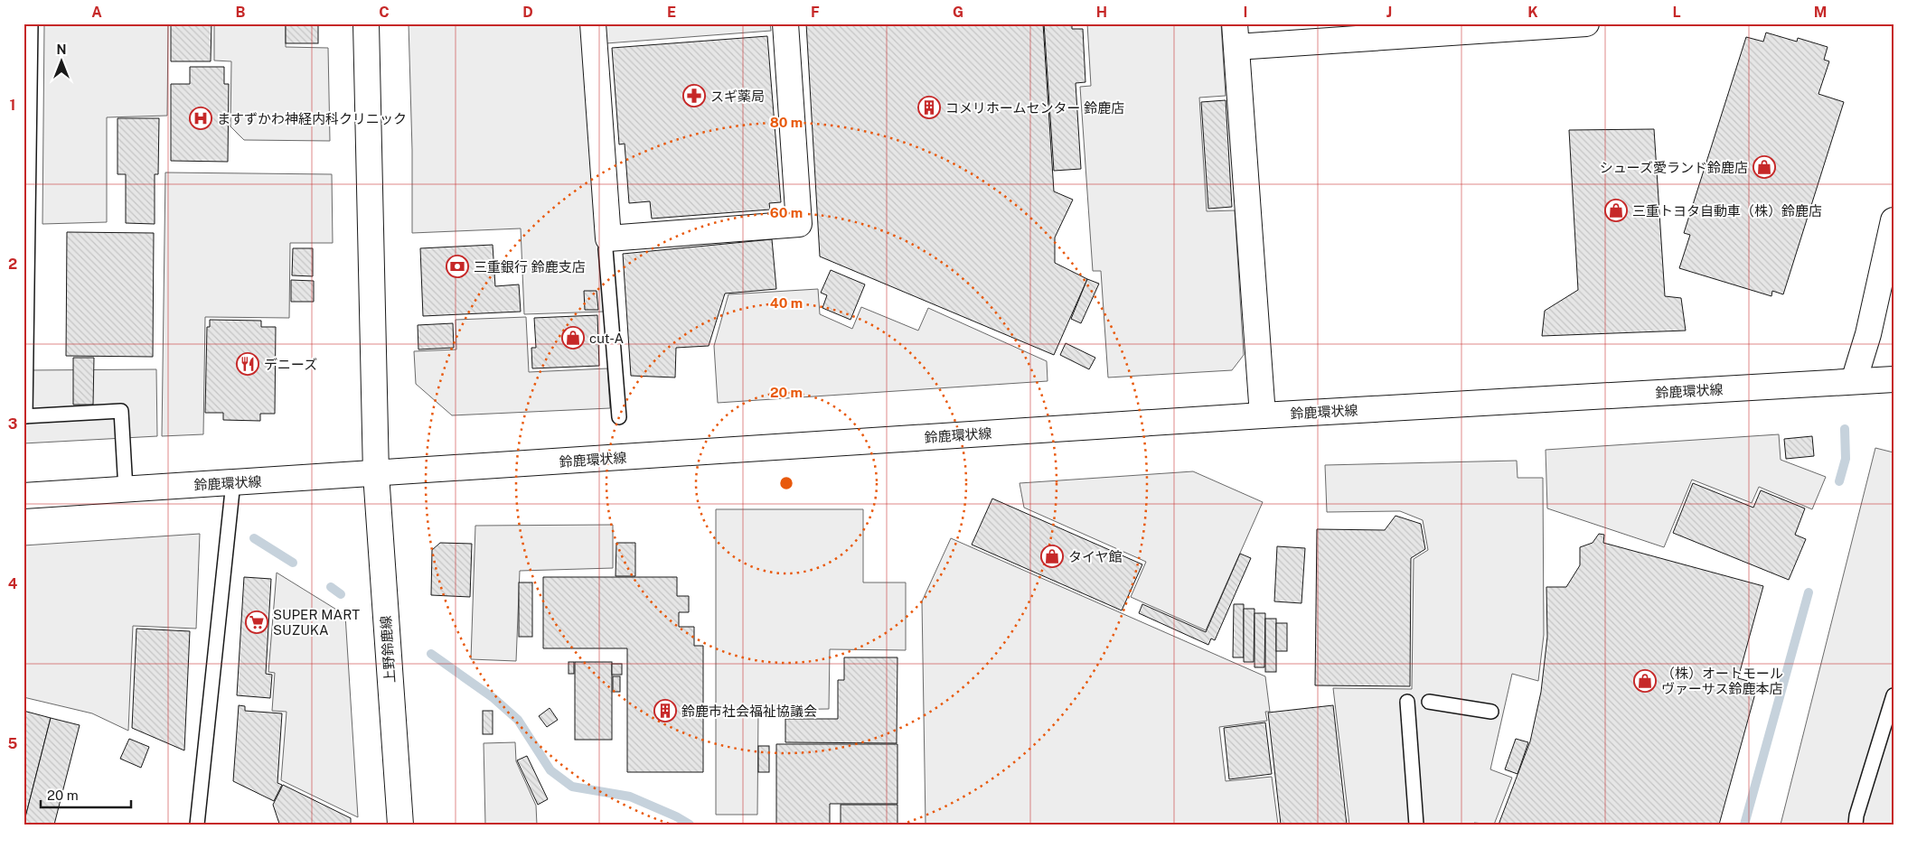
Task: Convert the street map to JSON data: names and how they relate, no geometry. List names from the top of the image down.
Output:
{
  "streets": {
    "main road": ["鈴鹿環状線", "上野鈴鹿線"]
  },
  "crossings": [
    ["鈴鹿環状線", "上野鈴鹿線"]
  ],
  "places": {
    "pharmacy": ["スギ薬局"],
    "building": ["コメリホームセンター 鈴鹿店", "鈴鹿市社会福祉協議会"],
    "hospital": ["ますずかわ神経内科クリニック"],
    "shop": [
      "シューズ愛ランド鈴鹿店",
      "三重トヨタ自動車（株）鈴鹿店",
      "cut-A",
      "タイヤ館",
      "（株）オートモール ヴァーサス鈴鹿本店"
    ],
    "bank": ["三重銀行 鈴鹿支店"],
    "restaurant": ["デニーズ"],
    "supermarket": ["SUPER MART SUZUKA"]
  },
  "scale_bar": "20 m",
  "north": "top",
  "grid": {
    "columns": [
      "A",
      "B",
      "C",
      "D",
      "E",
      "F",
      "G",
      "H",
      "I",
      "J",
      "K",
      "L",
      "M"
    ],
    "rows": [
      "1",
      "2",
      "3",
      "4",
      "5"
    ]
  },
  "rings": [
    "80 m",
    "60 m",
    "40 m",
    "20 m"
  ]
}
